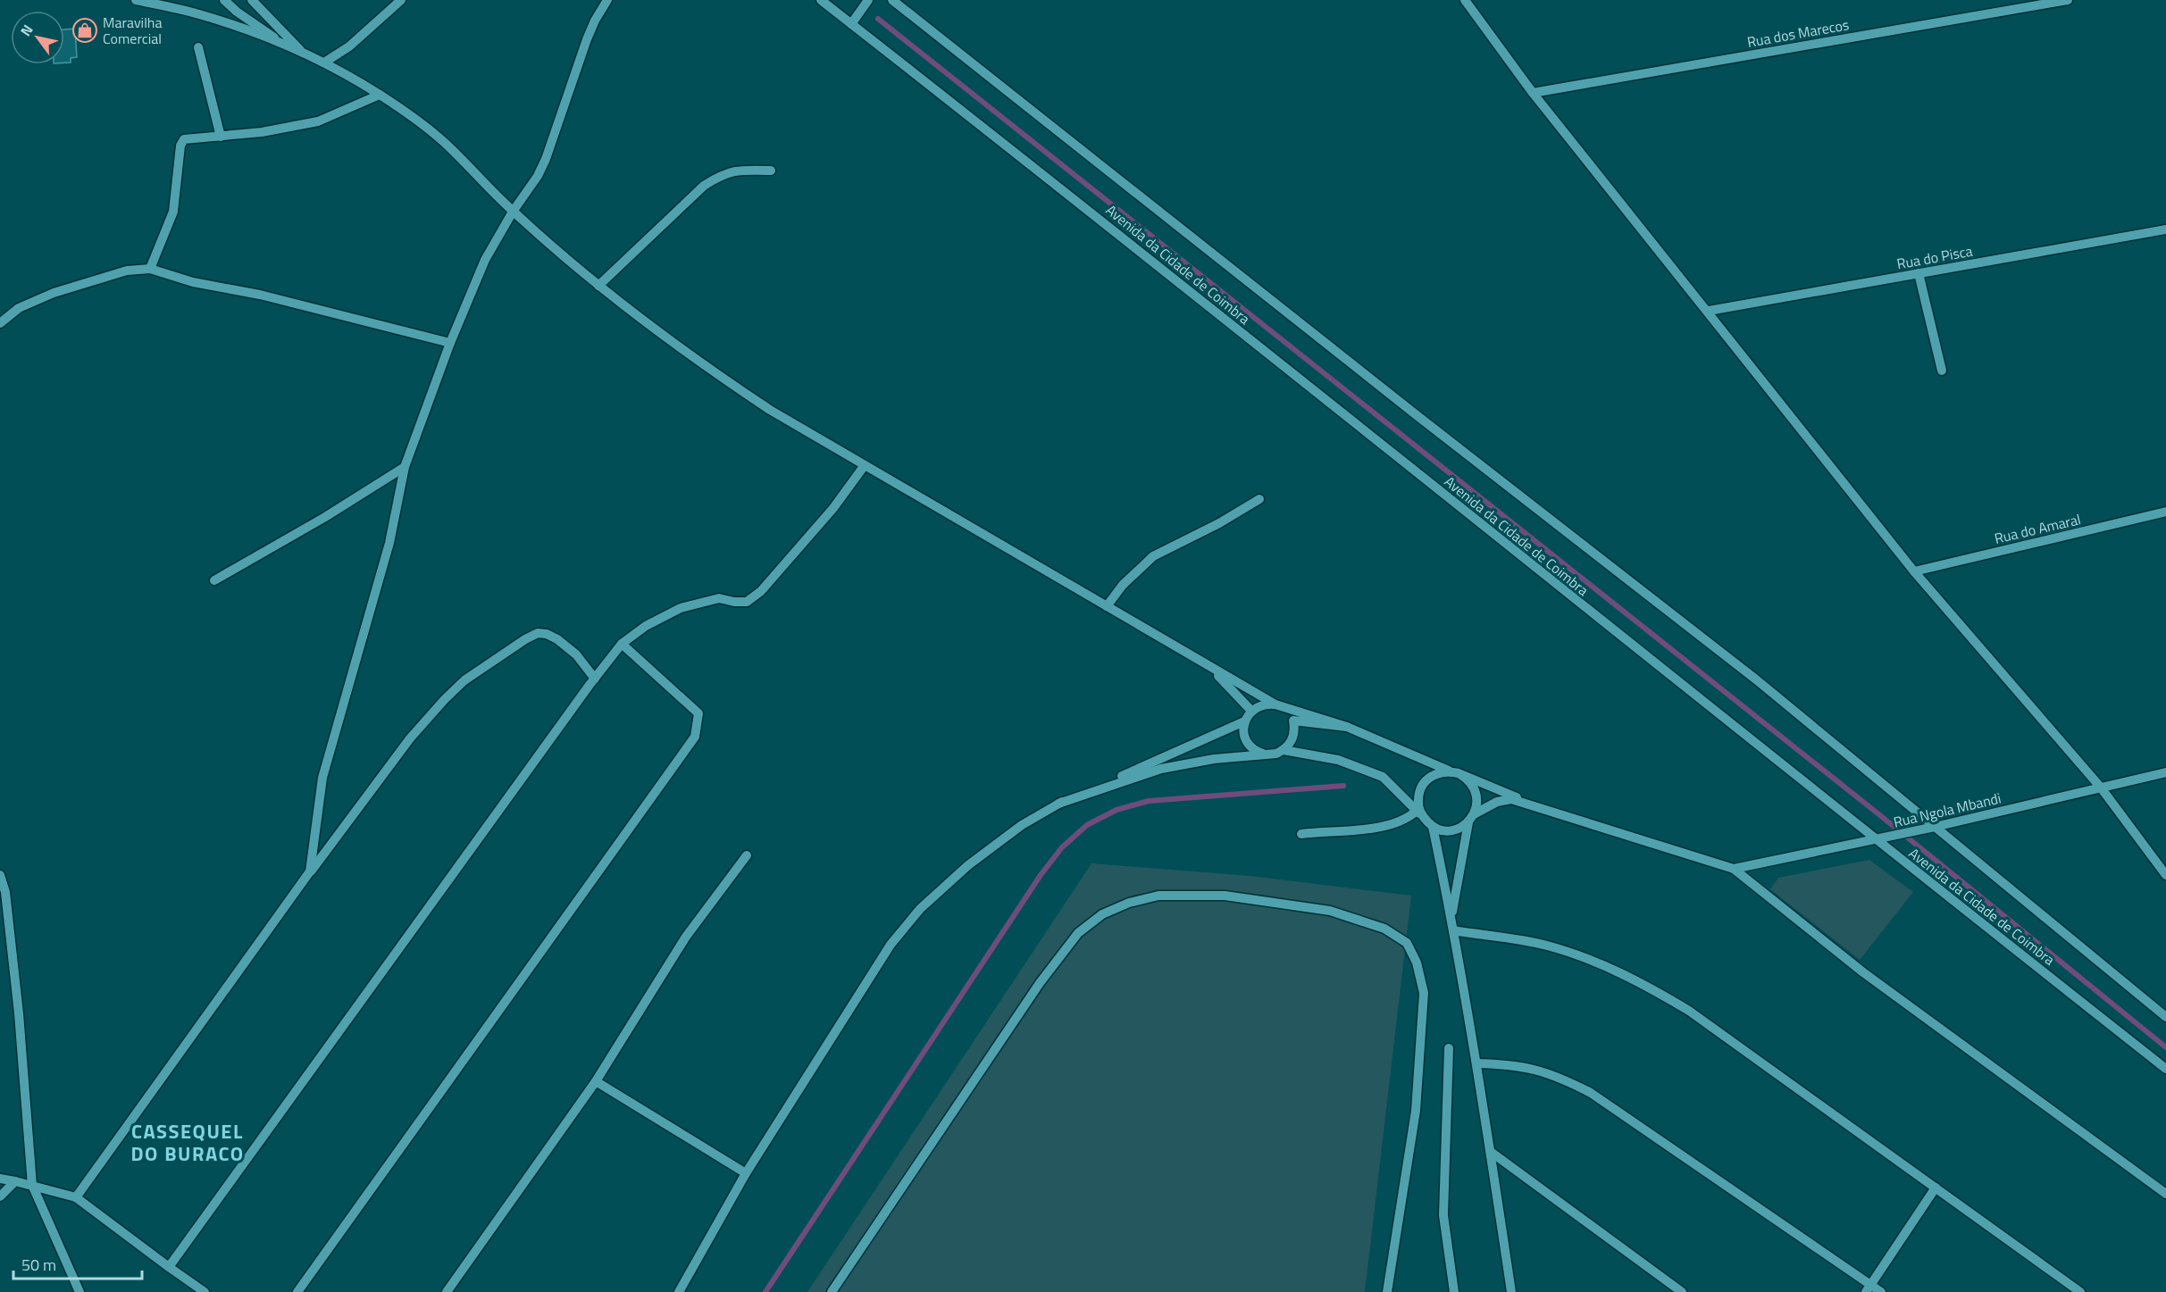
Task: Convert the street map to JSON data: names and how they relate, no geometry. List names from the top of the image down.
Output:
{
  "streets": {
    "street": [
      "Rua dos Marecos",
      "Rua do Pisca",
      "Avenida da Cidade de Coimbra",
      "Rua do Amaral",
      "Rua Ngola Mbandi"
    ]
  },
  "crossings": [
    ["Avenida da Cidade de Coimbra", "Rua Ngola Mbandi"]
  ],
  "districts": ["CASSEQUEL DO BURACO"],
  "places": {
    "shop": ["Maravilha Comercial"]
  },
  "scale_bar": "50 m",
  "north": "top left"
}
